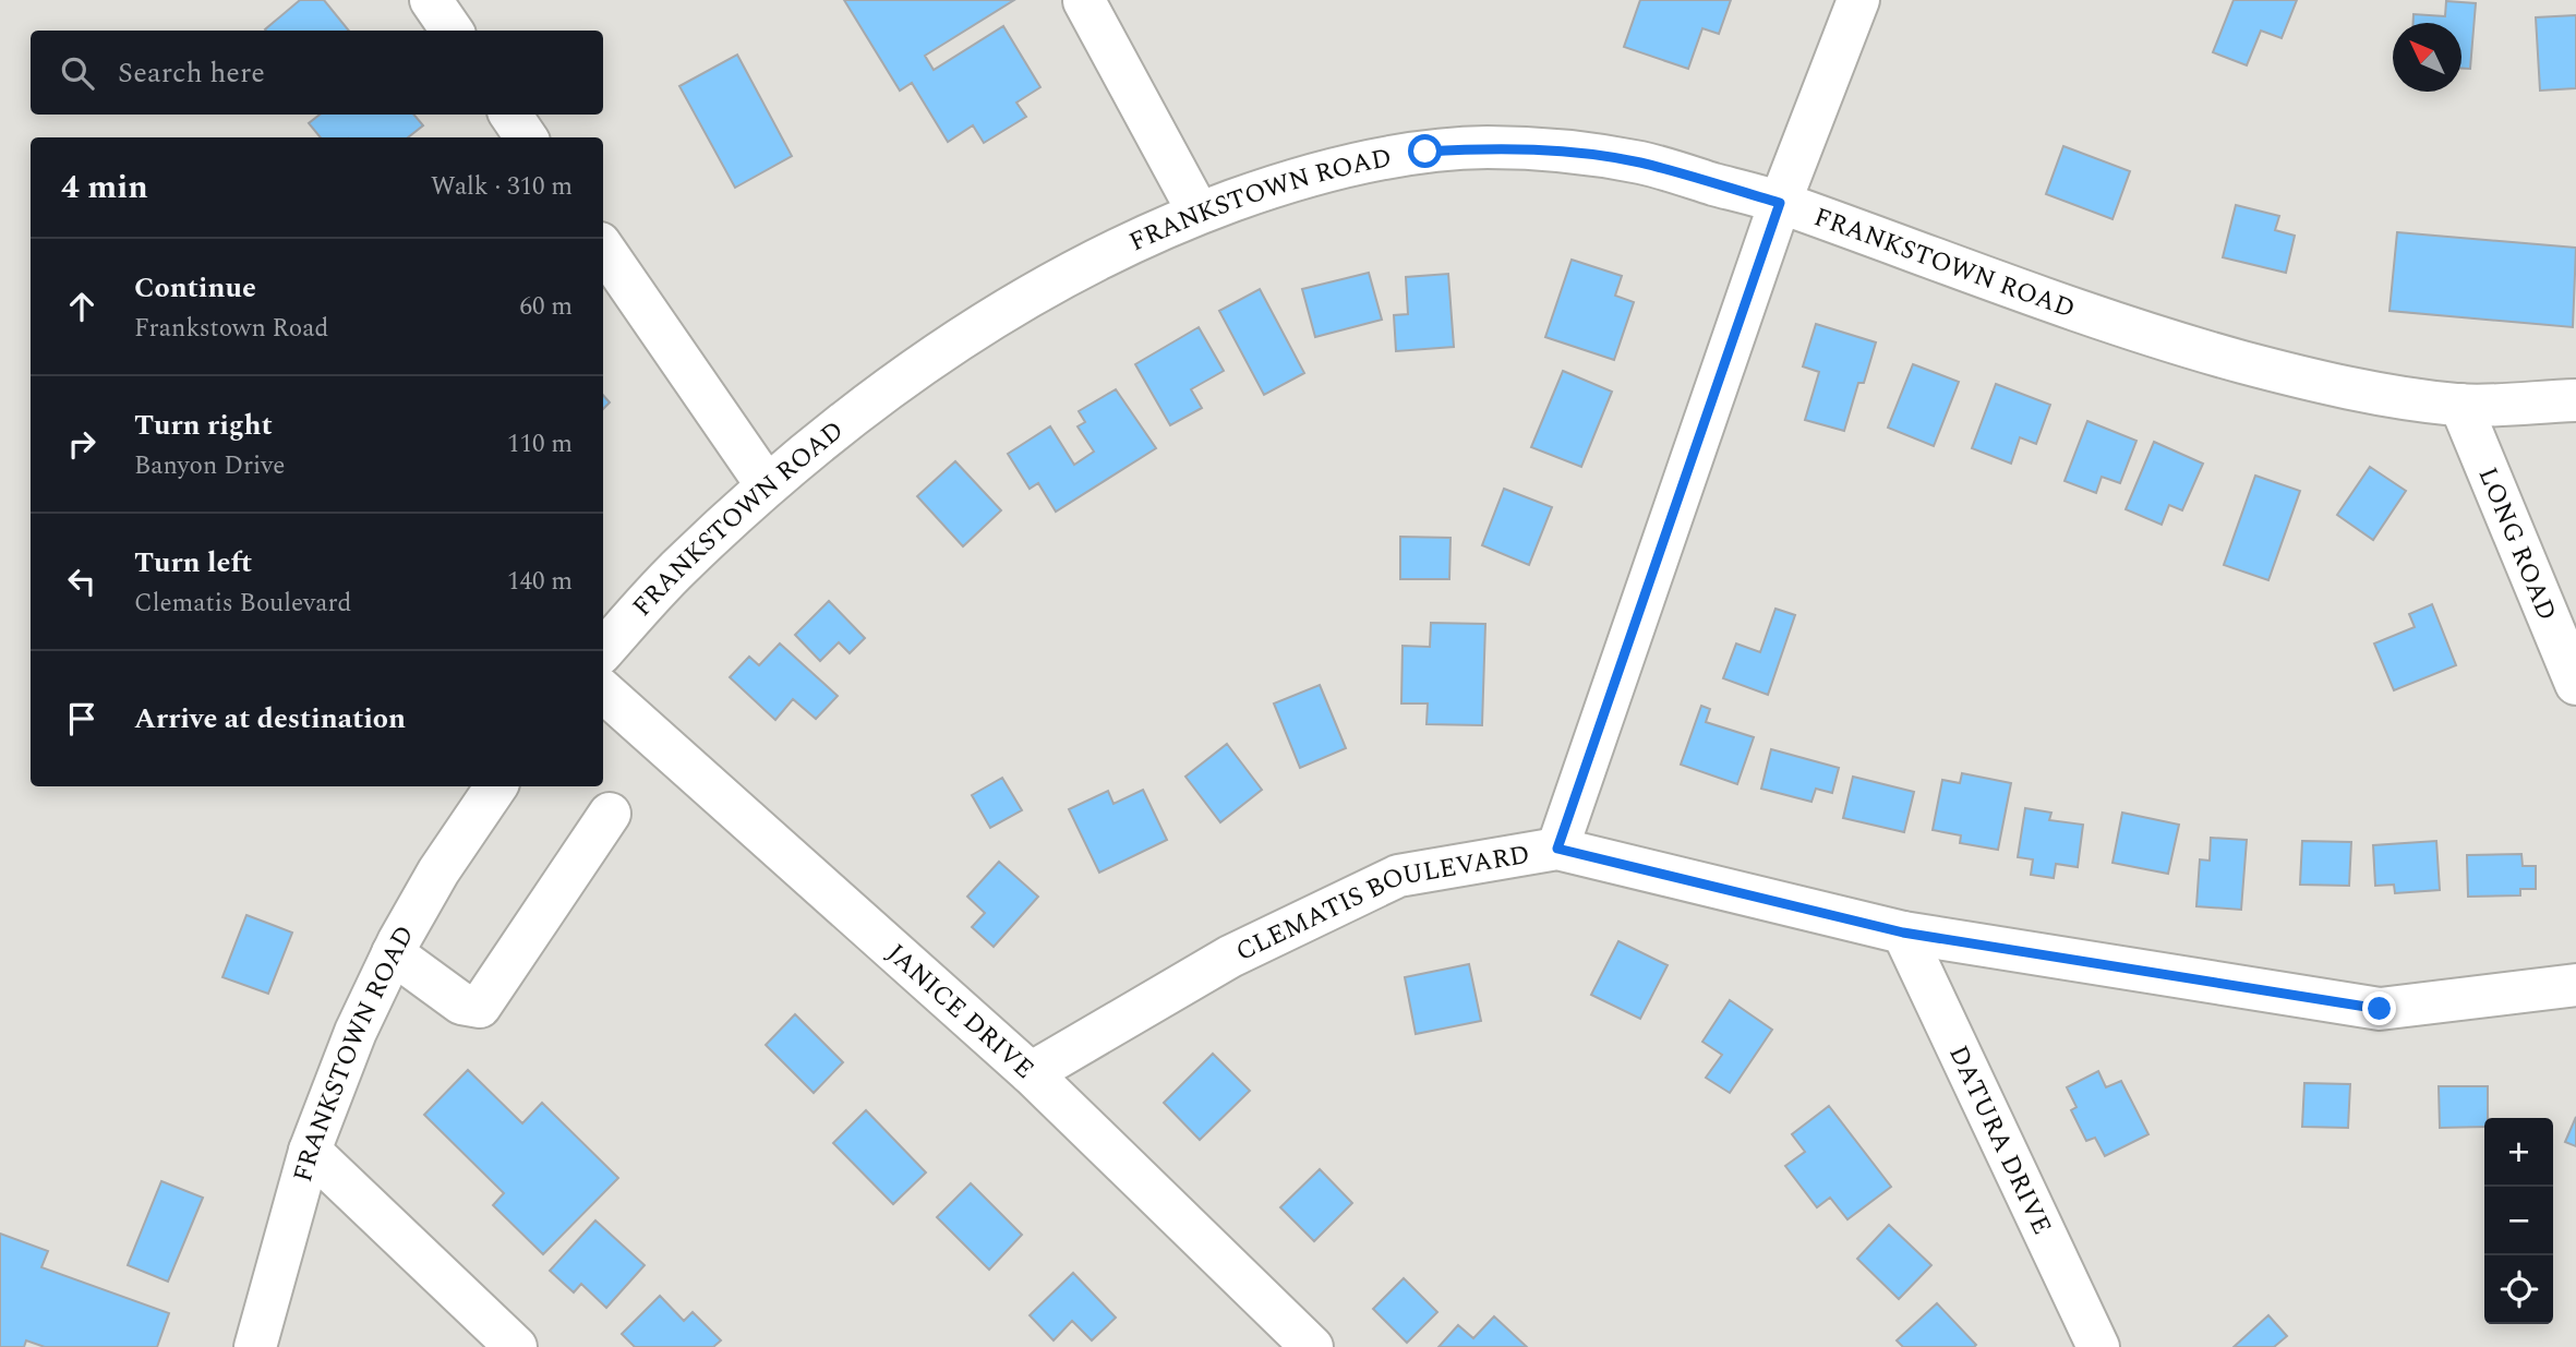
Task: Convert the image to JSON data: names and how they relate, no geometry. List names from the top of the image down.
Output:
{
  "streets": {
    "street": [
      "FRANKSTOWN ROAD",
      "LONG ROAD",
      "CLEMATIS BOULEVARD",
      "JANICE DRIVE",
      "DATURA DRIVE"
    ]
  },
  "crossings": [
    ["FRANKSTOWN ROAD", "LONG ROAD"],
    ["CLEMATIS BOULEVARD", "JANICE DRIVE"],
    ["CLEMATIS BOULEVARD", "DATURA DRIVE"]
  ],
  "north": "top left",
  "page": {
    "search": "Search here",
    "heading": ["4 min", "Walk · 310 m"],
    "list": [
      ["Continue", "Frankstown Road", "60 m"],
      ["Turn right", "Banyon Drive", "110 m"],
      ["Turn left", "Clematis Boulevard", "140 m"],
      "Arrive at destination"
    ],
    "map_buttons": ["+", "−"]
  }
}
